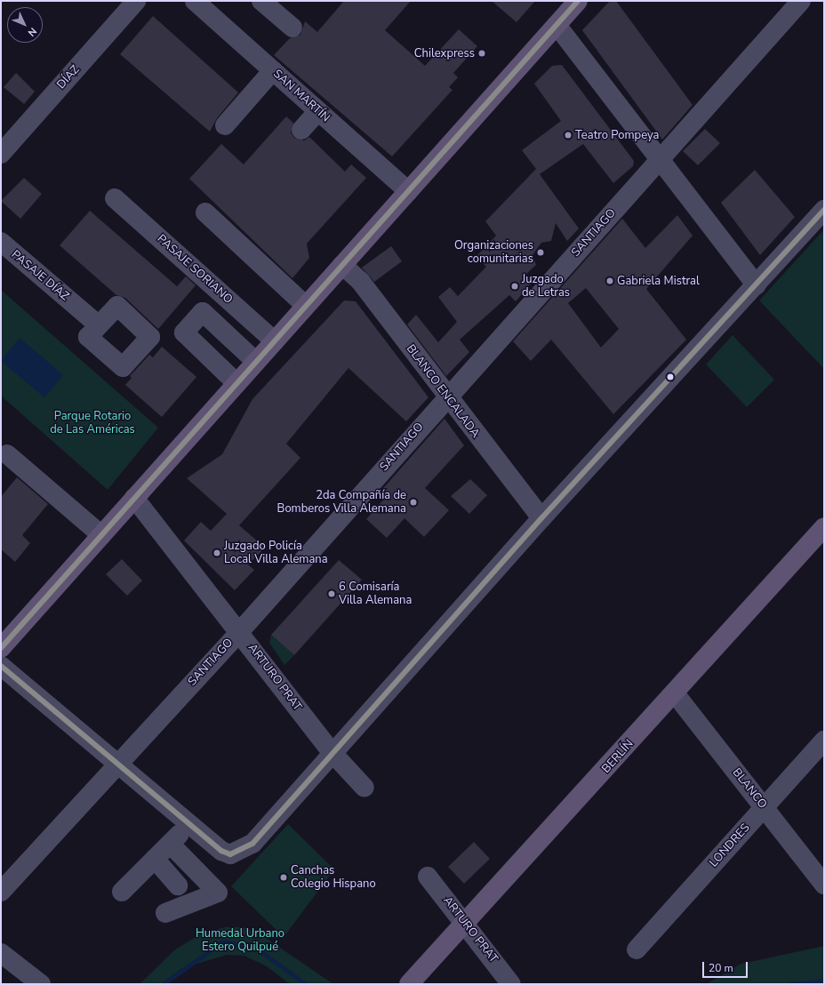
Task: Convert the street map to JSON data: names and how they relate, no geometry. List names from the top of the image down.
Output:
{
  "streets": {
    "main road": ["BERLÍN"],
    "street": [
      "DÍAZ",
      "SAN MARTÍN",
      "SANTIAGO",
      "PASAJE SORIANO",
      "PASAJE DÍAZ",
      "BLANCO ENCALADA",
      "ARTURO PRAT",
      "BLANCO",
      "LONDRES"
    ]
  },
  "crossings": [
    ["SANTIAGO", "BLANCO ENCALADA"],
    ["SANTIAGO", "ARTURO PRAT"],
    ["ARTURO PRAT", "BERLÍN"],
    ["BERLÍN", "BLANCO"],
    ["BLANCO", "LONDRES"]
  ],
  "parks": ["Parque Rotario de Las Américas", "Humedal Urbano Estero Quilpué"],
  "places": [
    "Chilexpress",
    "Teatro Pompeya",
    "Organizaciones comunitarias",
    "Gabriela Mistral",
    "Juzgado de Letras",
    "2da Compañía de Bomberos Villa Alemana",
    "Juzgado Policía Local Villa Alemana",
    "6 Comisaría Villa Alemana",
    "Canchas Colegio Hispano"
  ],
  "scale_bar": "20 m",
  "north": "bottom right"
}
